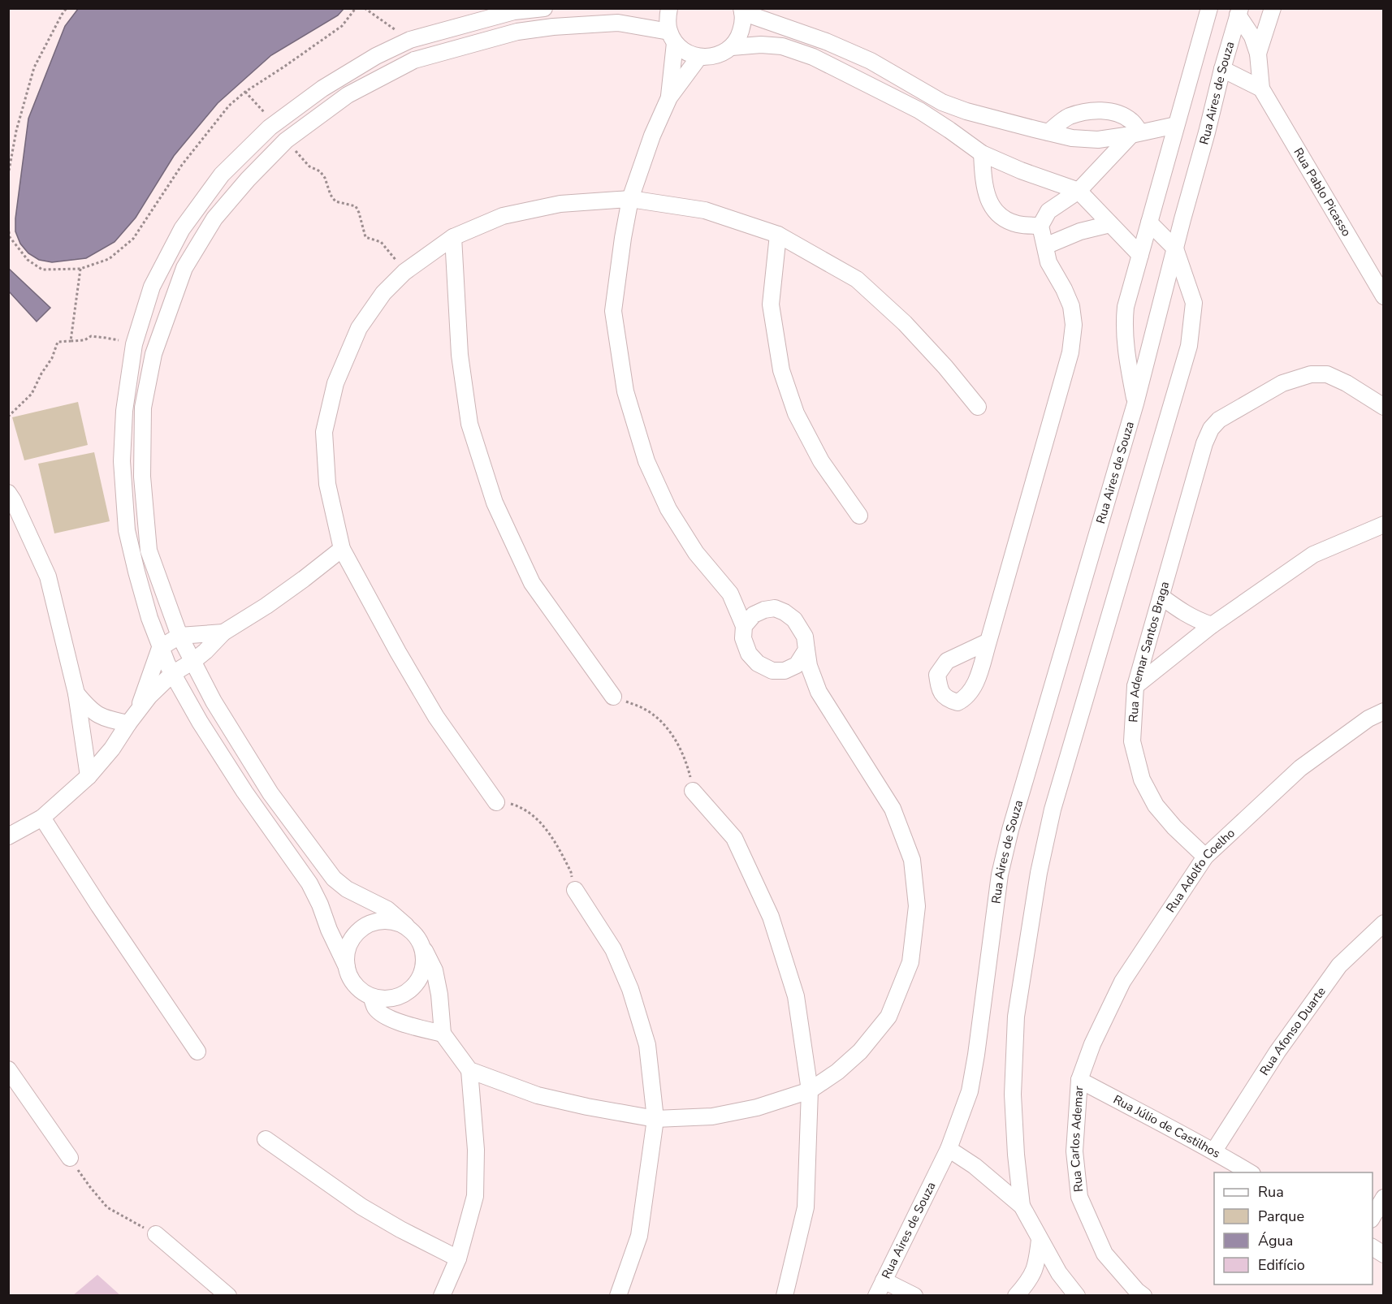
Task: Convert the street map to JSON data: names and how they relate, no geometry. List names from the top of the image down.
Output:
{
  "streets": {
    "street": [
      "Rua Aires de Souza",
      "Rua Pablo Picasso",
      "Rua Ademar Santos Braga",
      "Rua Adolfo Coelho",
      "Rua Afonso Duarte",
      "Rua Júlio de Castilhos",
      "Rua Carlos Ademar"
    ]
  },
  "crossings": [
    ["Rua Ademar Santos Braga", "Rua Adolfo Coelho"],
    ["Rua Adolfo Coelho", "Rua Júlio de Castilhos"],
    ["Rua Adolfo Coelho", "Rua Carlos Ademar"],
    ["Rua Afonso Duarte", "Rua Júlio de Castilhos"],
    ["Rua Júlio de Castilhos", "Rua Carlos Ademar"]
  ],
  "legend": [
    "Rua",
    "Parque",
    "Água",
    "Edifício"
  ]
}
